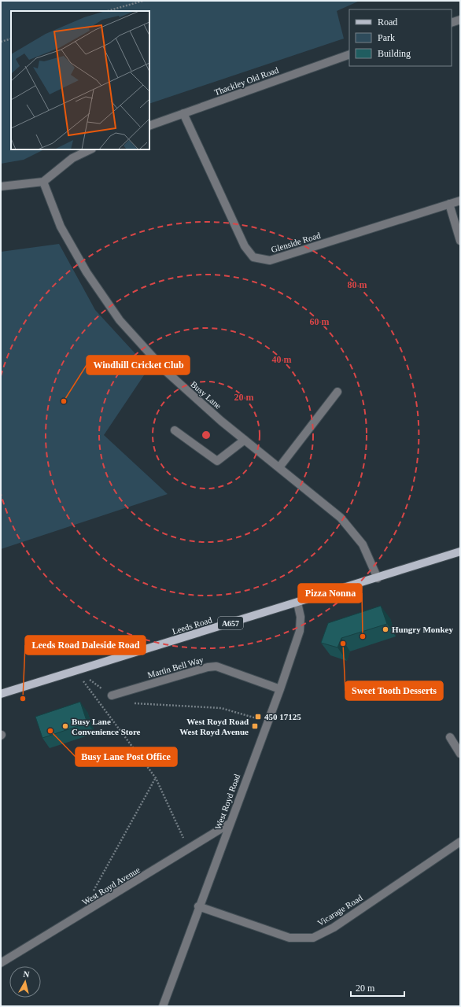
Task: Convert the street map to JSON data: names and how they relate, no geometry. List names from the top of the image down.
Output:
{
  "streets": {
    "main road": ["A657", "Leeds Road"],
    "street": [
      "Thackley Old Road",
      "Glenside Road",
      "Busy Lane",
      "Martin Bell Way",
      "West Royd Road",
      "West Royd Avenue",
      "Vicarage Road"
    ]
  },
  "crossings": [
    ["Thackley Old Road", "Glenside Road"],
    ["Busy Lane", "Leeds Road"],
    ["Leeds Road", "West Royd Road"],
    ["Martin Bell Way", "West Royd Road"],
    ["West Royd Road", "West Royd Avenue"],
    ["West Royd Road", "Vicarage Road"]
  ],
  "places": {
    "other": [
      "Windhill Cricket Club",
      "Hungry Monkey",
      "Pizza Nonna",
      "Sweet Tooth Desserts",
      "Leeds Road Daleside Road",
      "Busy Lane Convenience Store",
      "Busy Lane Post Office"
    ],
    "transit": ["450 17125", "West Royd Road West Royd Avenue"]
  },
  "legend": ["Road", "Park", "Building"],
  "scale_bar": "20 m",
  "north": "top",
  "rings": [
    "80 m",
    "60 m",
    "40 m",
    "20 m"
  ]
}
